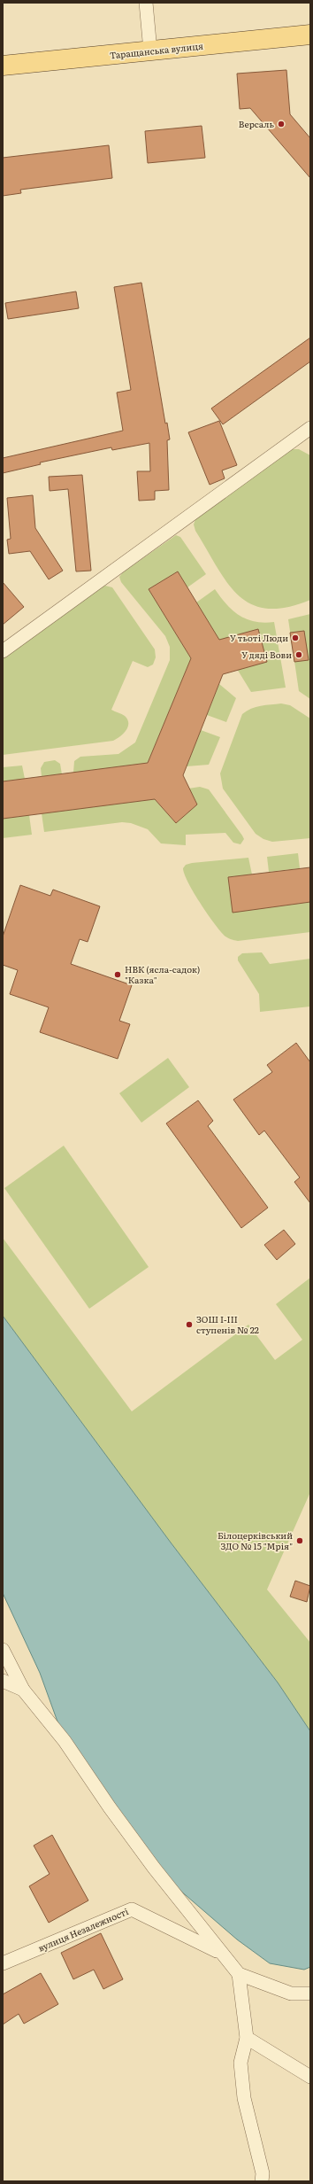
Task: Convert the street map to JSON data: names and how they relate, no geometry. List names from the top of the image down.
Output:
{
  "streets": {
    "main road": ["Таращанська вулиця"],
    "street": ["вулиця Незалежності"]
  },
  "places": [
    "Версаль",
    "У тьоті Люди",
    "У дяді Вови",
    "НВК (ясла-садок) \"Казка\"",
    "ЗОШ І-ІІІ ступенів № 22",
    "Білоцерківський ЗДО № 15 \"Мрія\""
  ]
}
